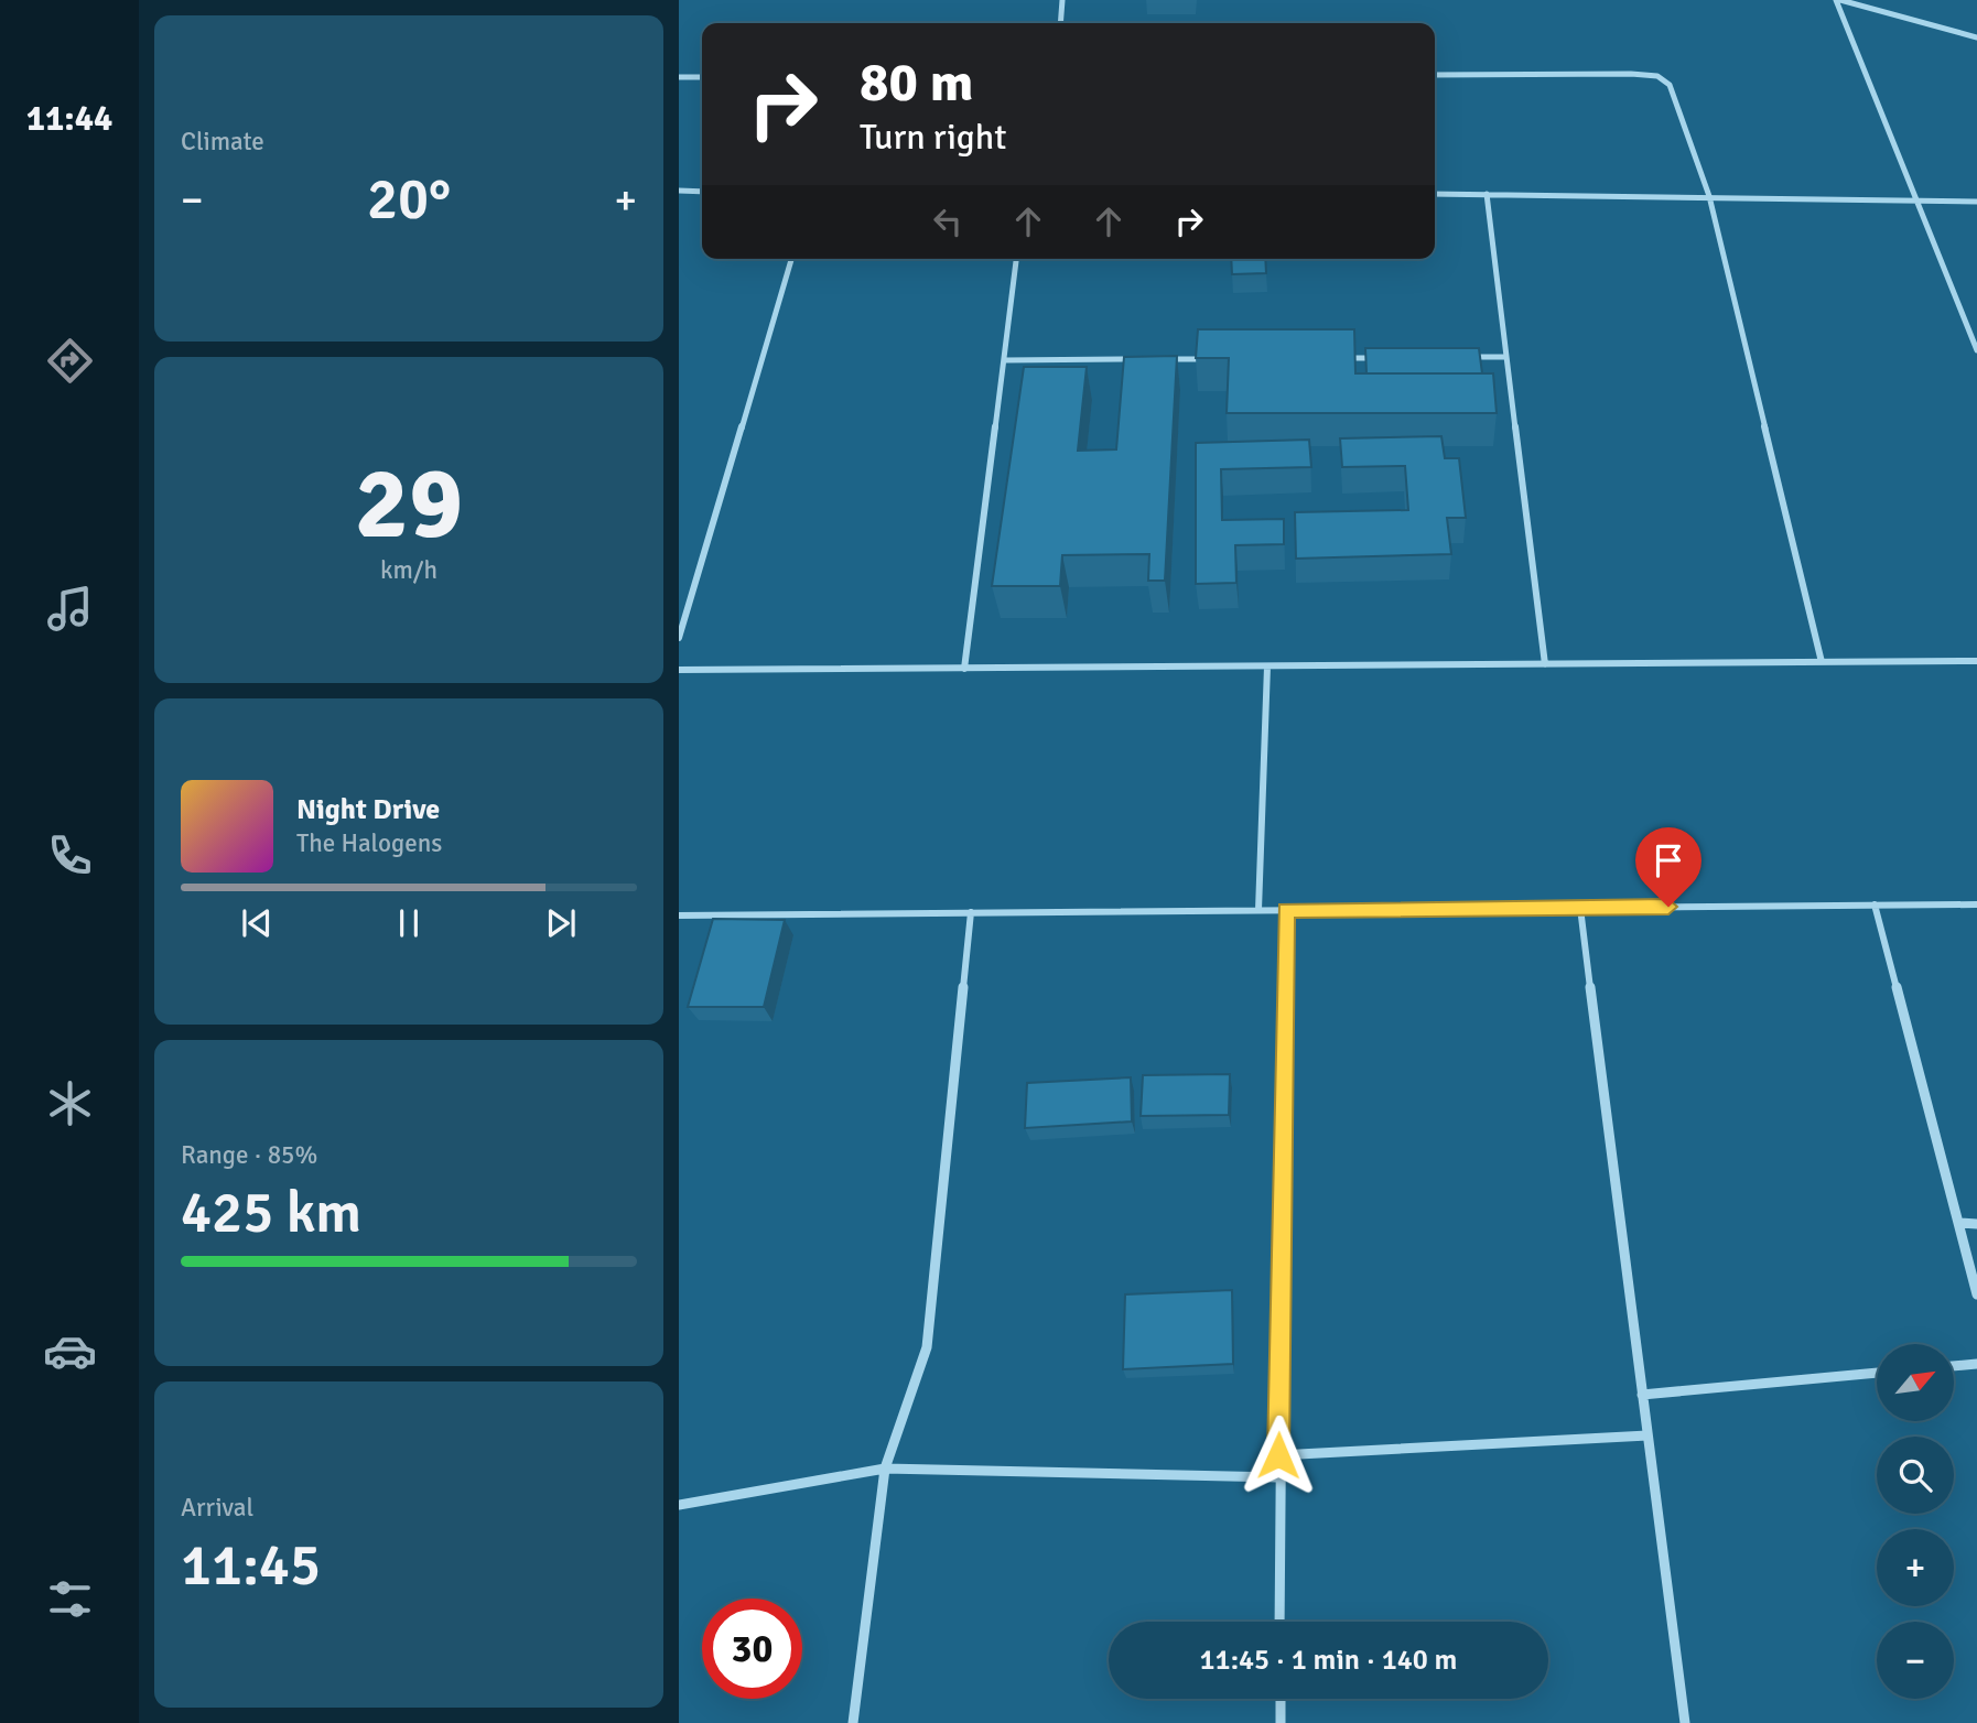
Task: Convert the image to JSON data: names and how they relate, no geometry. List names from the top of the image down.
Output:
{
  "north": "top right",
  "page": {
    "tabs": "11:44",
    "tile": [
      "Climate",
      ["29", "km/h"],
      ["Range · 85%", "425 km"],
      ["Arrival", "11:45"]
    ],
    "turn": ["80 m", "Turn right"],
    "heat": ["−", "20°", "+"],
    "song": ["Night Drive", "The Halogens"],
    "map_buttons": ["+", "−"],
    "limit": "30",
    "trip": "11:45 · 1 min · 140 m"
  }
}
